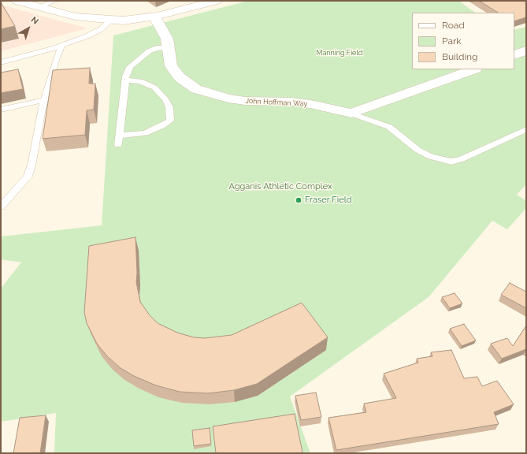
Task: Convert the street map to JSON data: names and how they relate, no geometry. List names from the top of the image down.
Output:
{
  "streets": {
    "street": ["John Hoffman Way"]
  },
  "parks": ["Manning Field", "Agganis Athletic Complex"],
  "places": ["Fraser Field"],
  "legend": ["Road", "Park", "Building"],
  "north": "top right"
}
